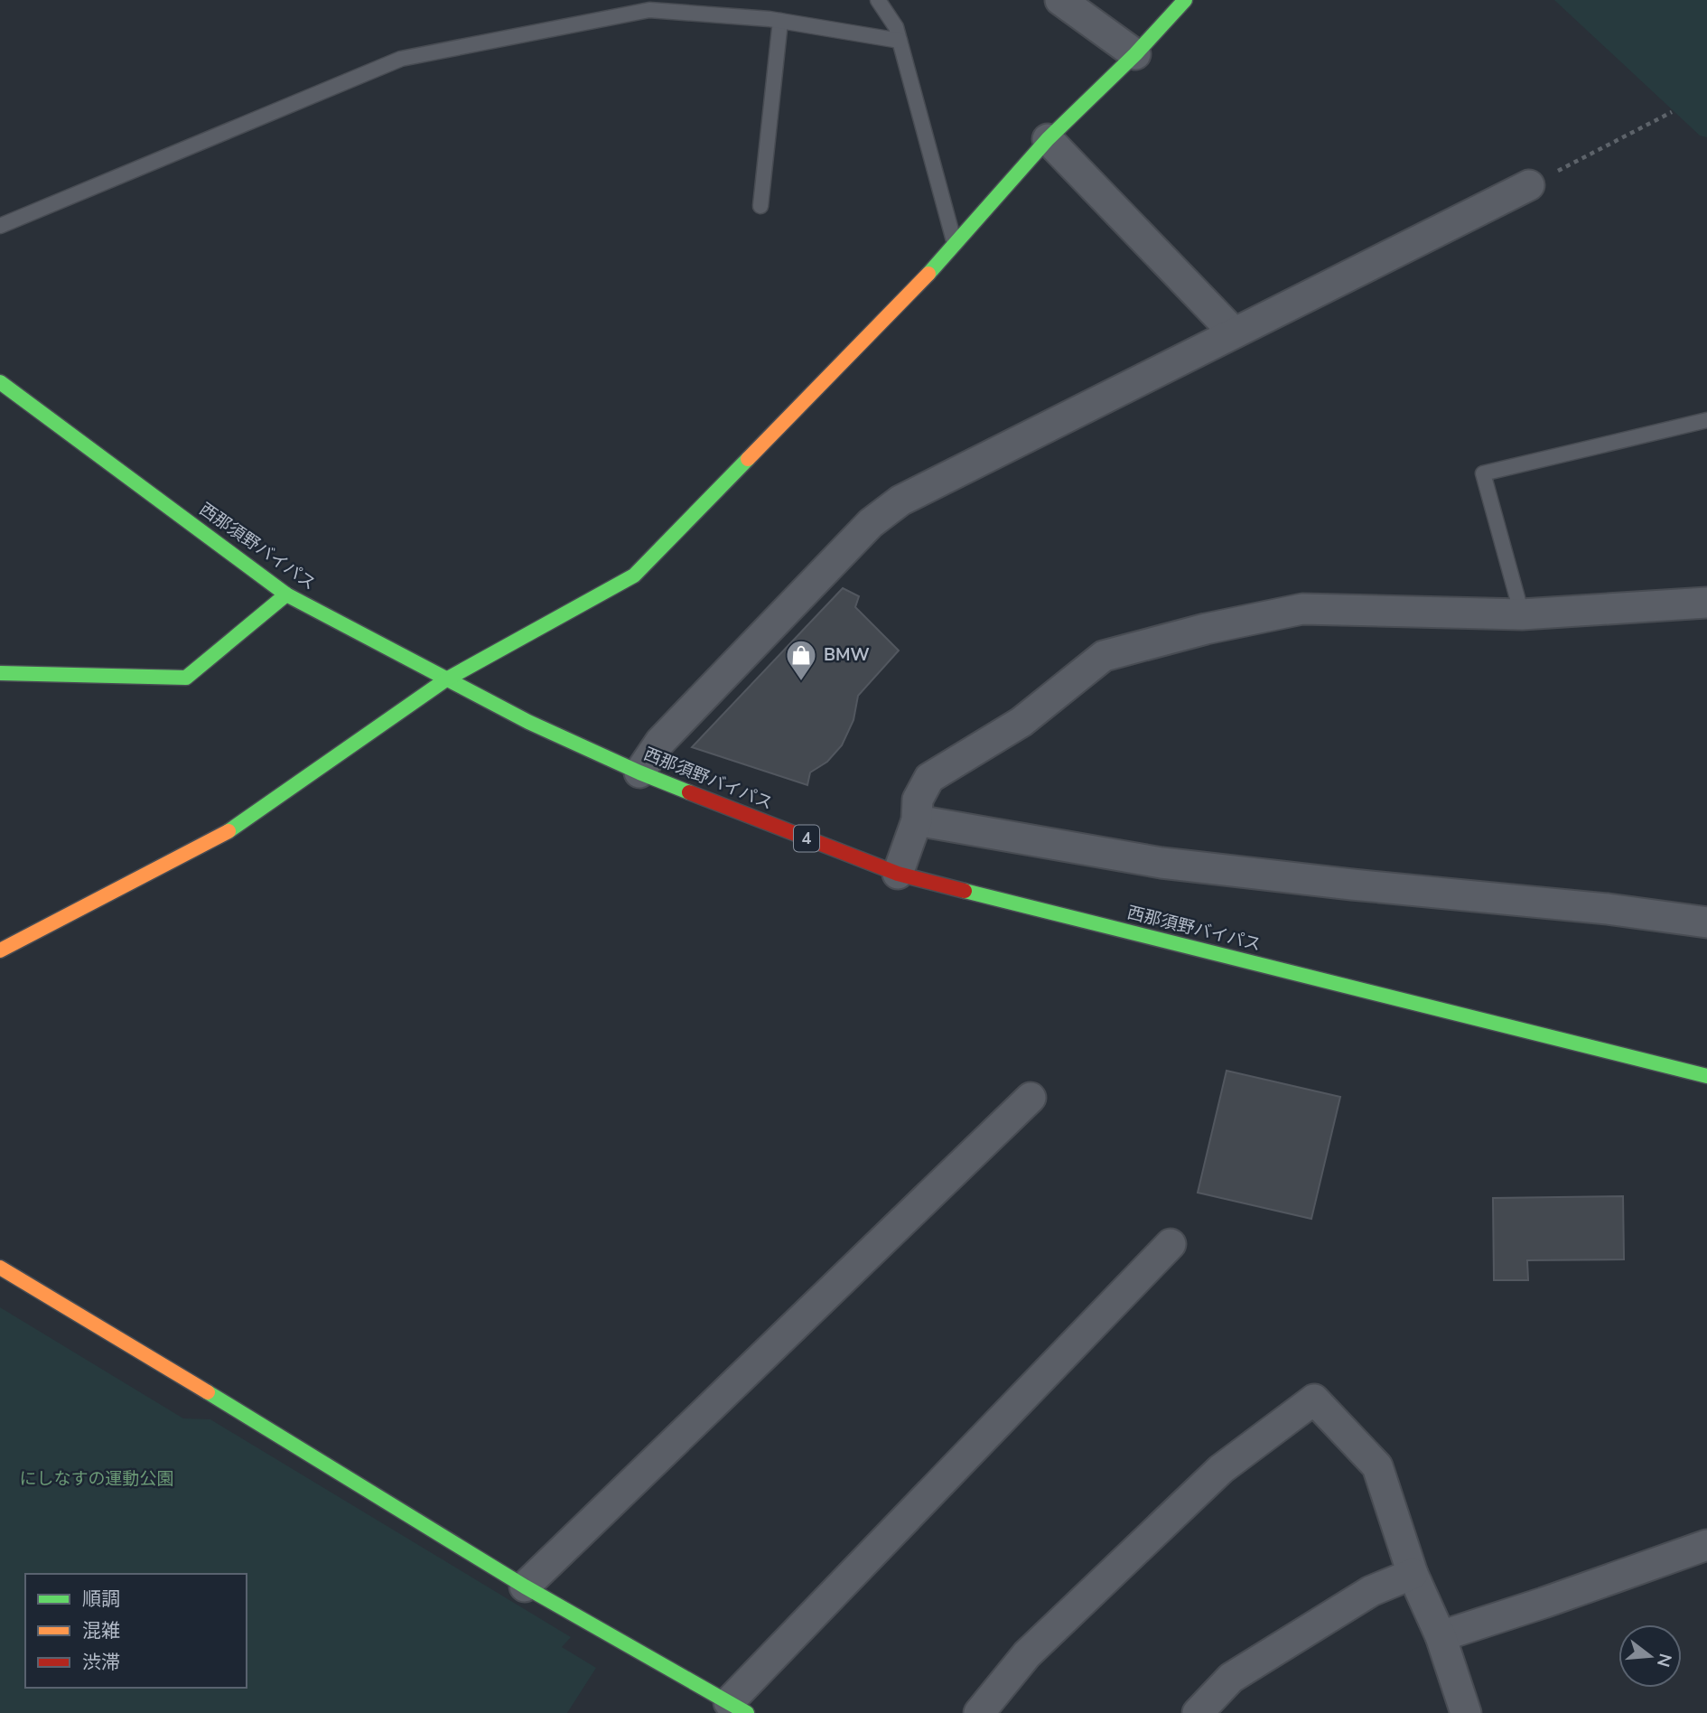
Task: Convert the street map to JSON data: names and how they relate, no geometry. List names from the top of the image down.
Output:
{
  "streets": {
    "main road": ["西那須野バイパス", "4"]
  },
  "parks": ["にしなすの運動公園"],
  "places": {
    "shop": ["BMW"]
  },
  "legend": ["順調", "混雑", "渋滞"],
  "north": "right"
}
